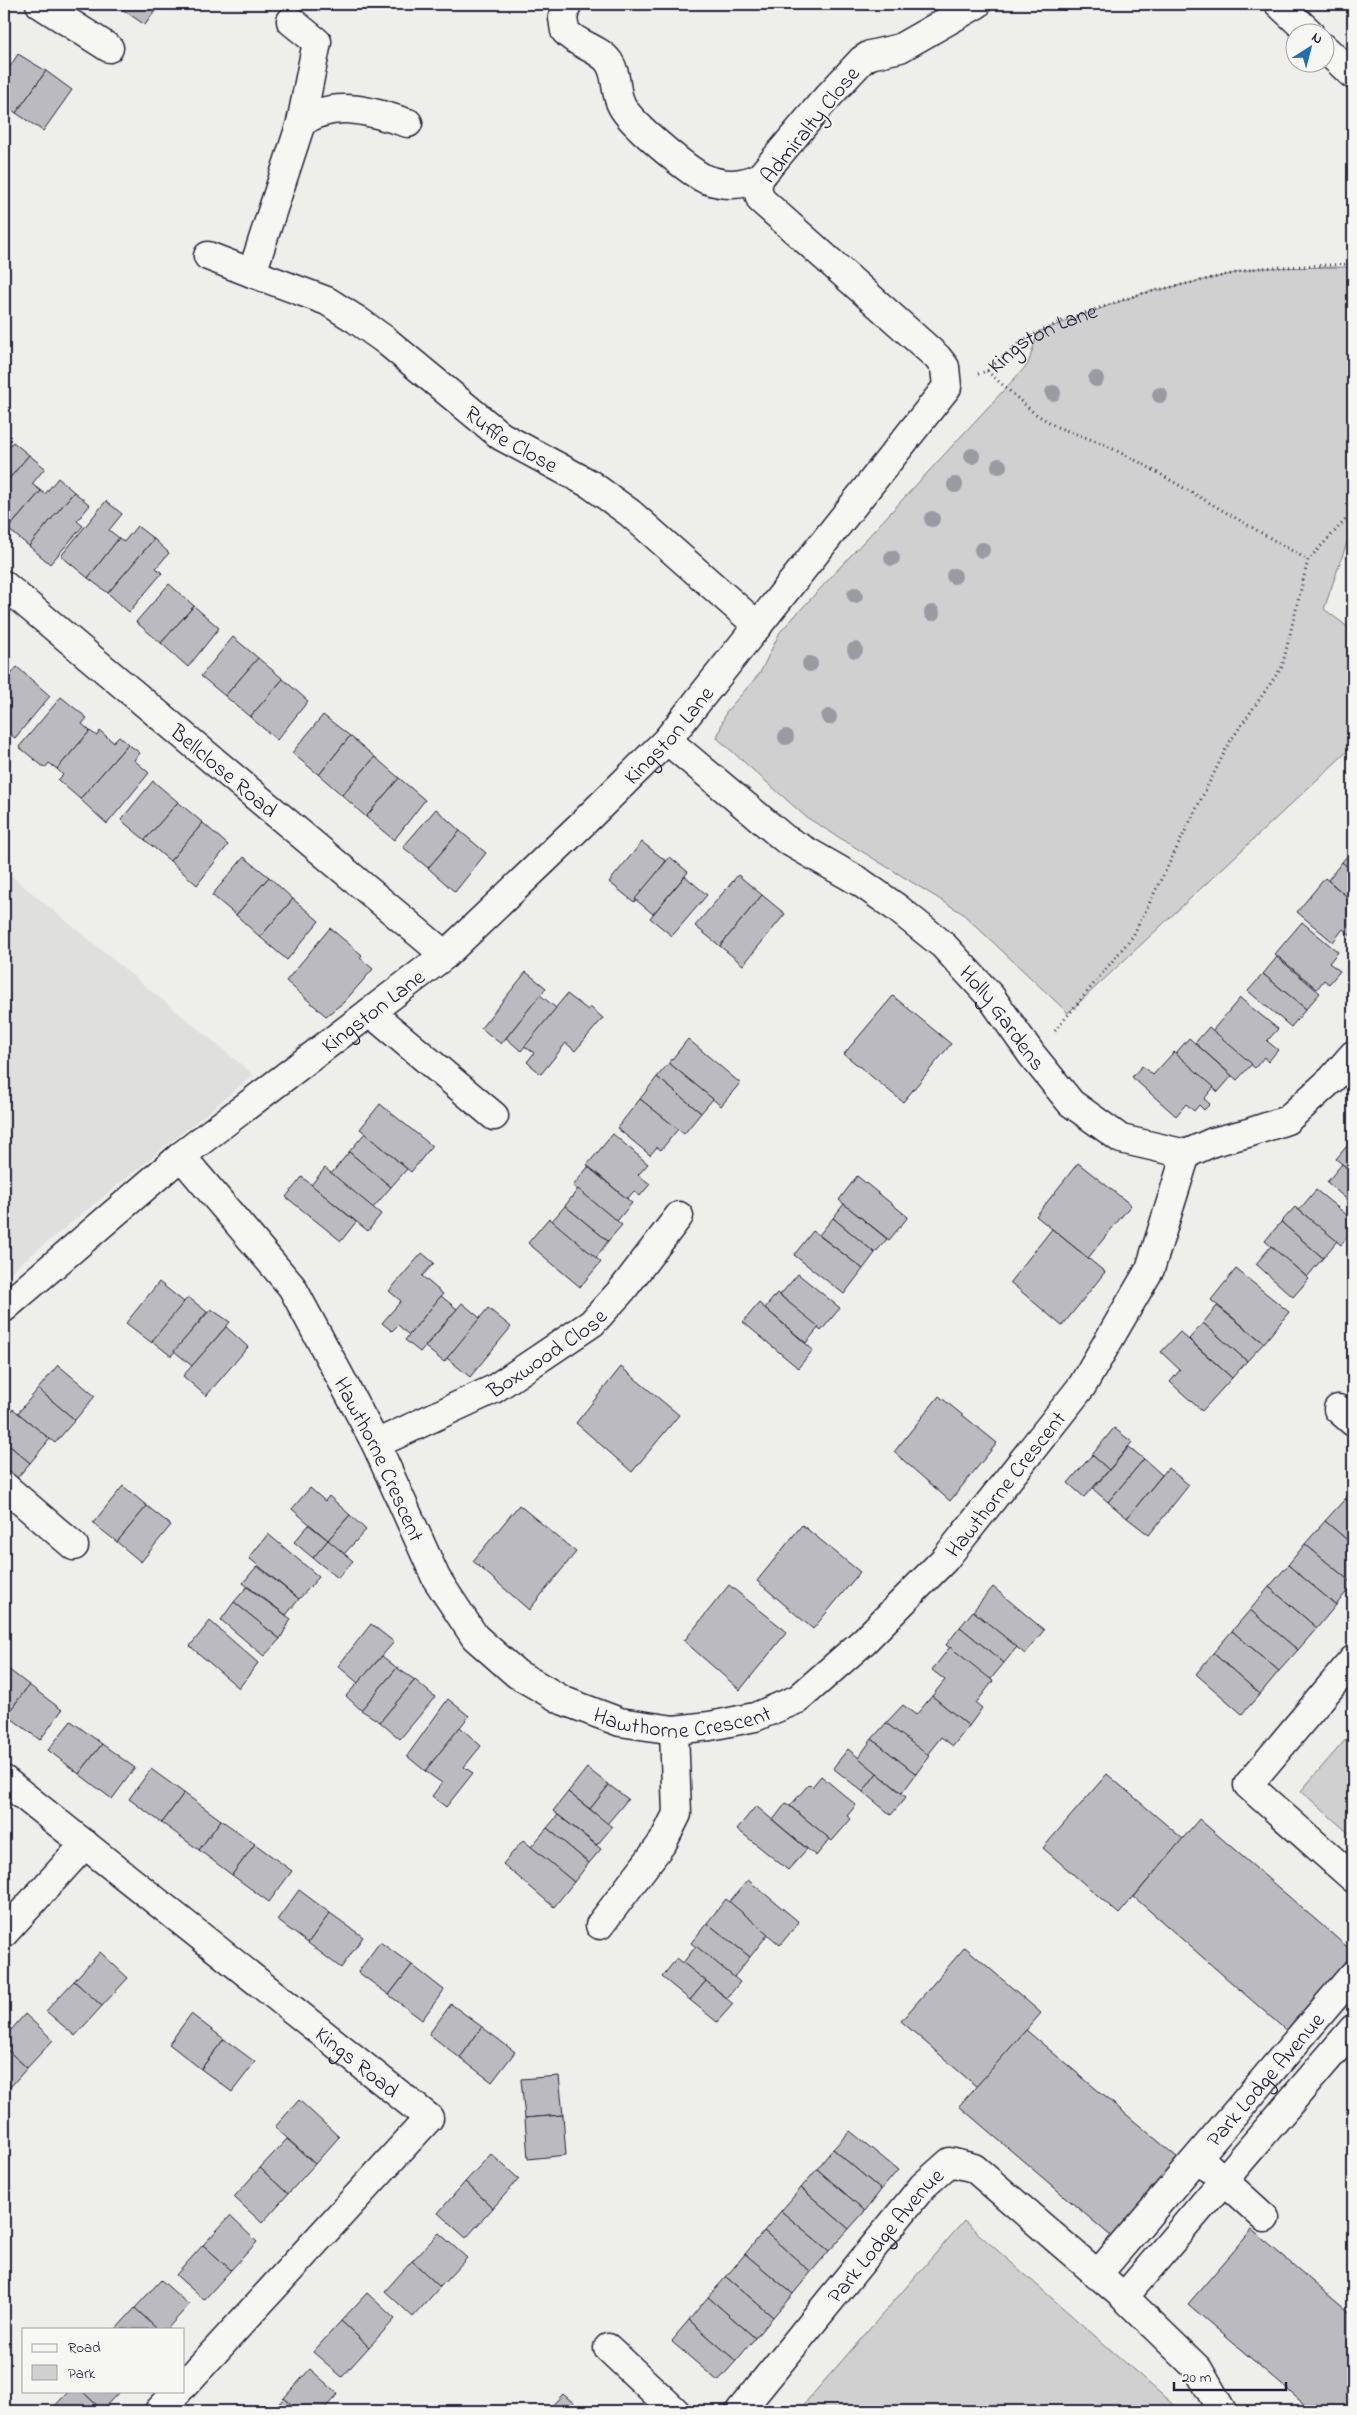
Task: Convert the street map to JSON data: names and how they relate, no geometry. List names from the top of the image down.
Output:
{
  "streets": {
    "street": [
      "Admiralty Close",
      "Kingston Lane",
      "Ruffle Close",
      "Bellclose Road",
      "Holly Gardens",
      "Boxwood Close",
      "Hawthorne Crescent",
      "Kings Road",
      "Park Lodge Avenue"
    ]
  },
  "crossings": [
    ["Admiralty Close", "Kingston Lane"],
    ["Kingston Lane", "Ruffle Close"],
    ["Kingston Lane", "Bellclose Road"],
    ["Kingston Lane", "Holly Gardens"],
    ["Kingston Lane", "Hawthorne Crescent"],
    ["Holly Gardens", "Hawthorne Crescent"],
    ["Boxwood Close", "Hawthorne Crescent"]
  ],
  "legend": ["Road", "Park"],
  "scale_bar": "20 m",
  "north": "top right"
}
